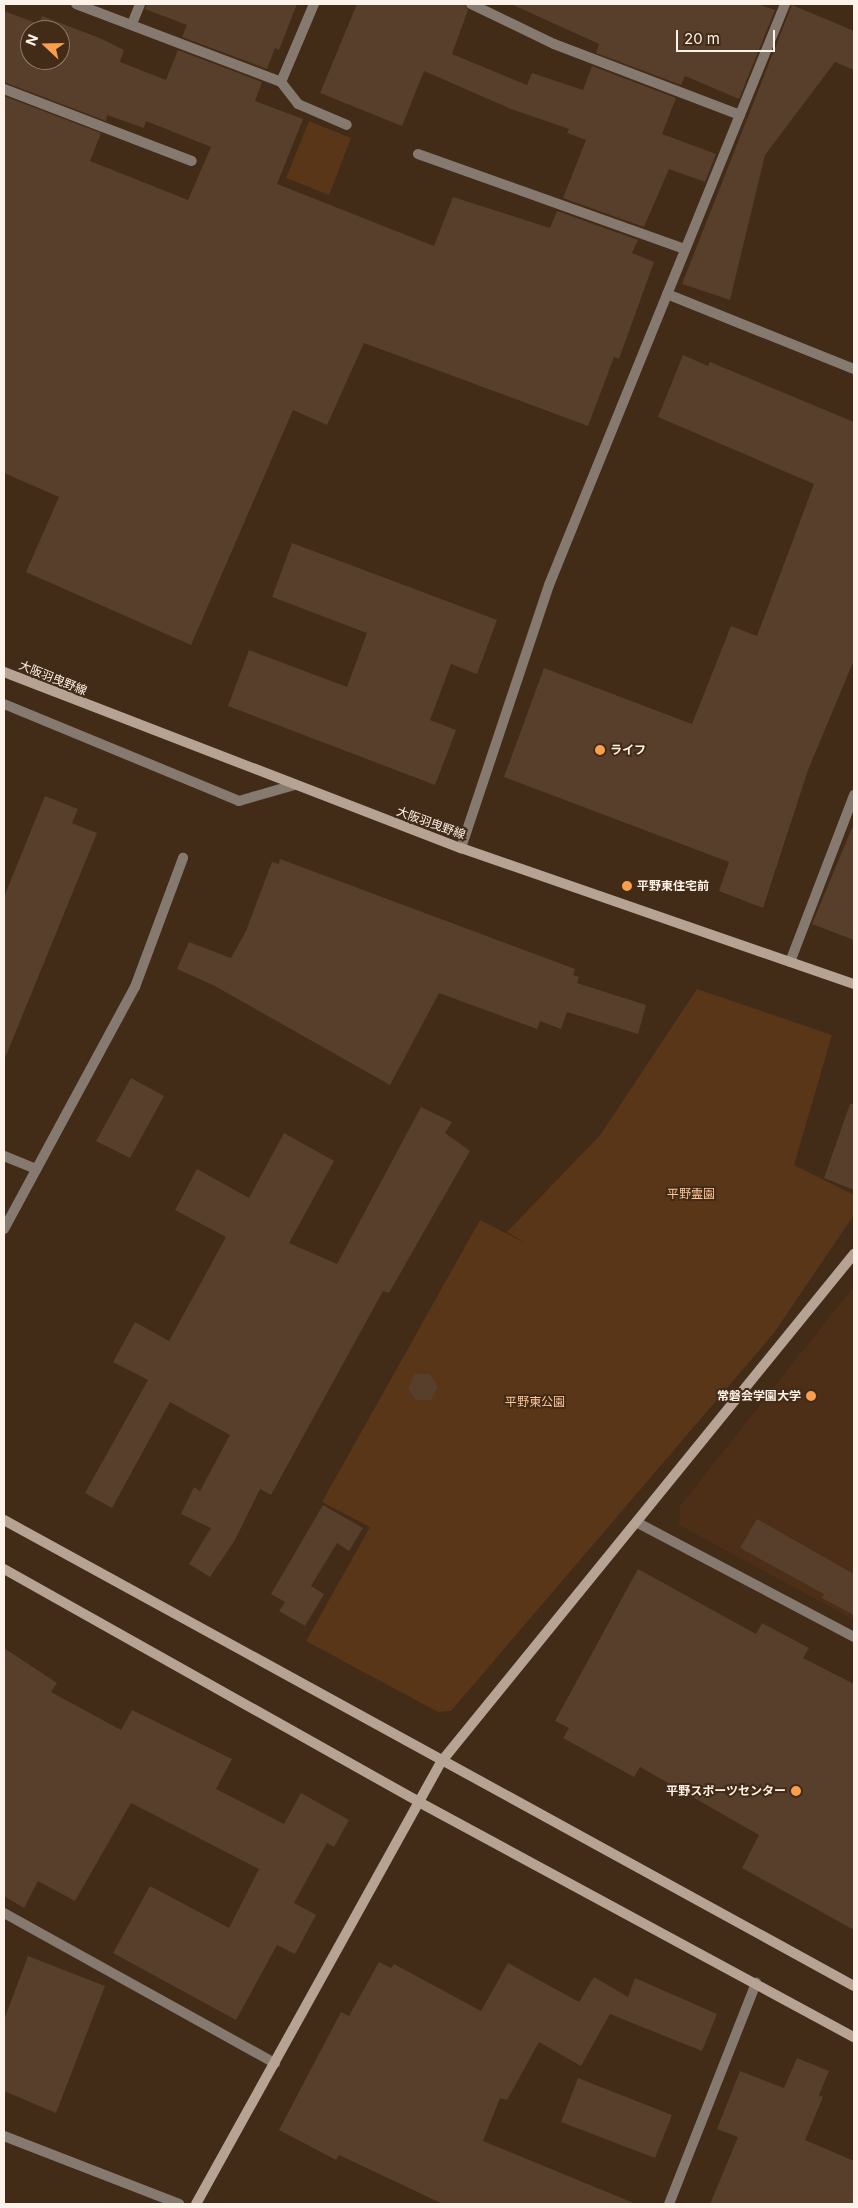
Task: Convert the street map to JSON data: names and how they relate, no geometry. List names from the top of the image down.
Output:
{
  "streets": {
    "street": ["大阪羽曳野線"]
  },
  "parks": ["平野霊園", "平野東公園"],
  "places": [
    "ライフ",
    "平野東住宅前",
    "常磐会学園大学",
    "平野スポーツセンター"
  ],
  "scale_bar": "20 m",
  "north": "left"
}
